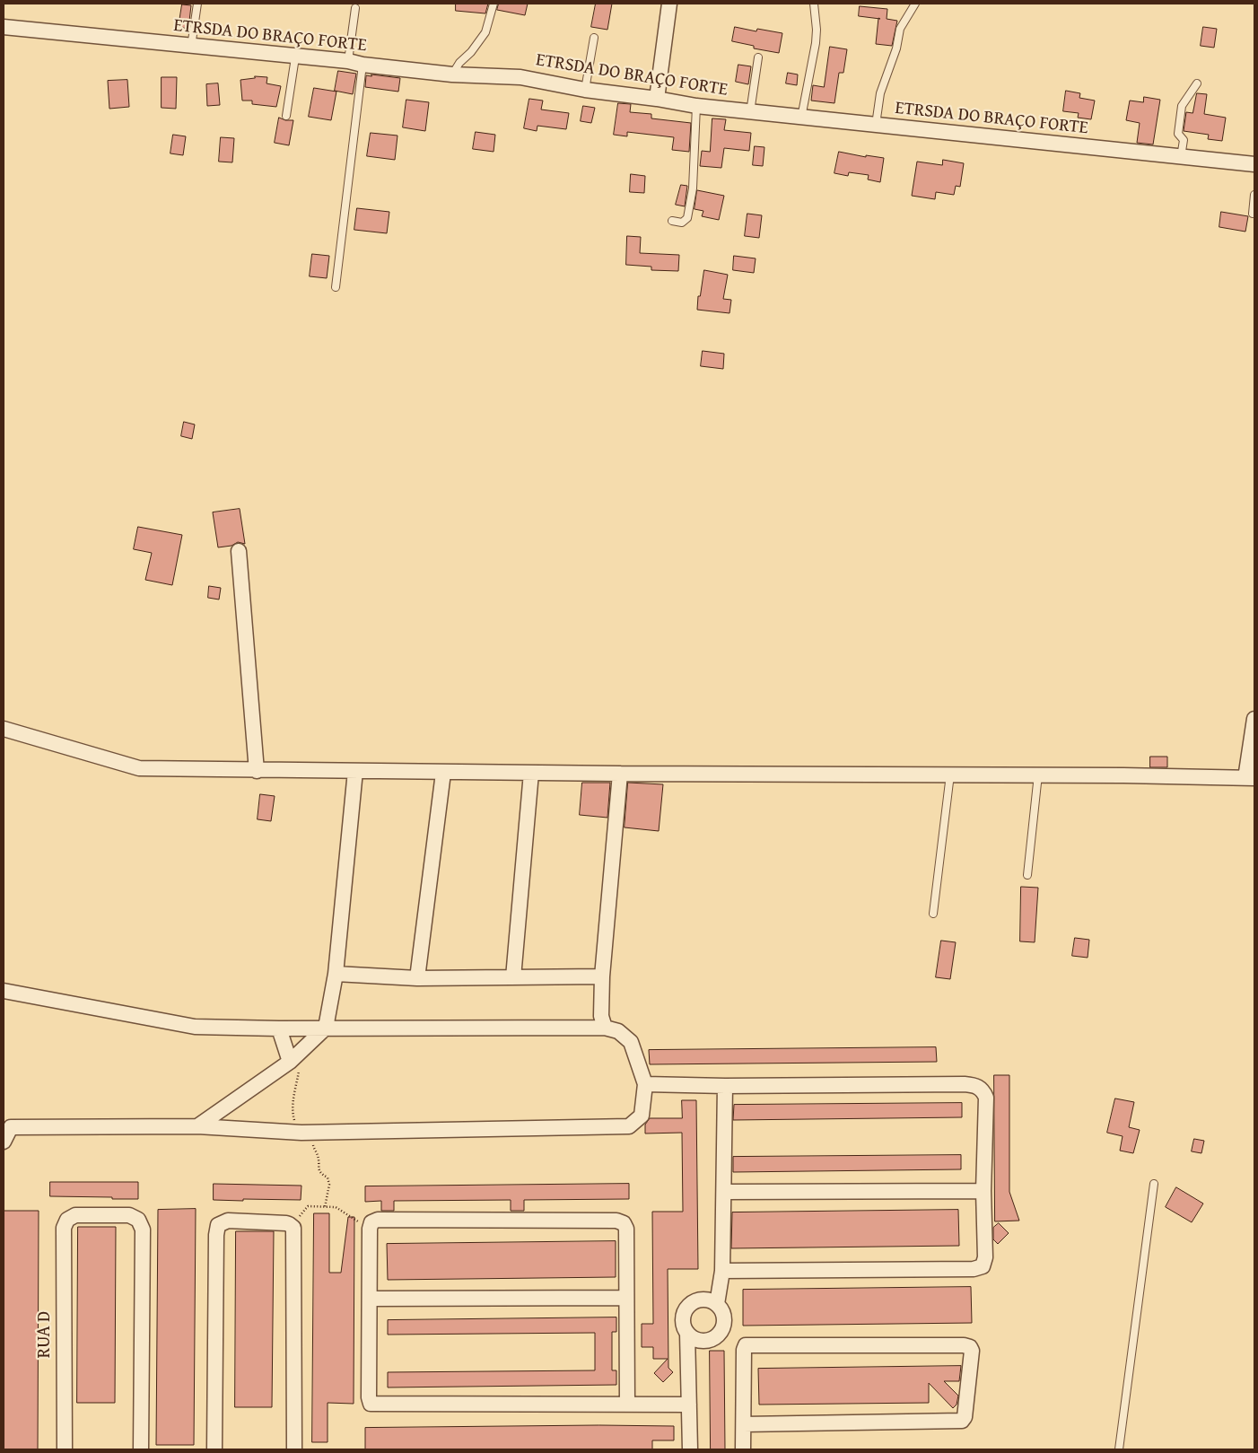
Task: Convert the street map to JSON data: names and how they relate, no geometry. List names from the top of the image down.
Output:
{
  "streets": {
    "street": ["ETRSDA DO BRAÇO FORTE", "RUA D"]
  }
}
